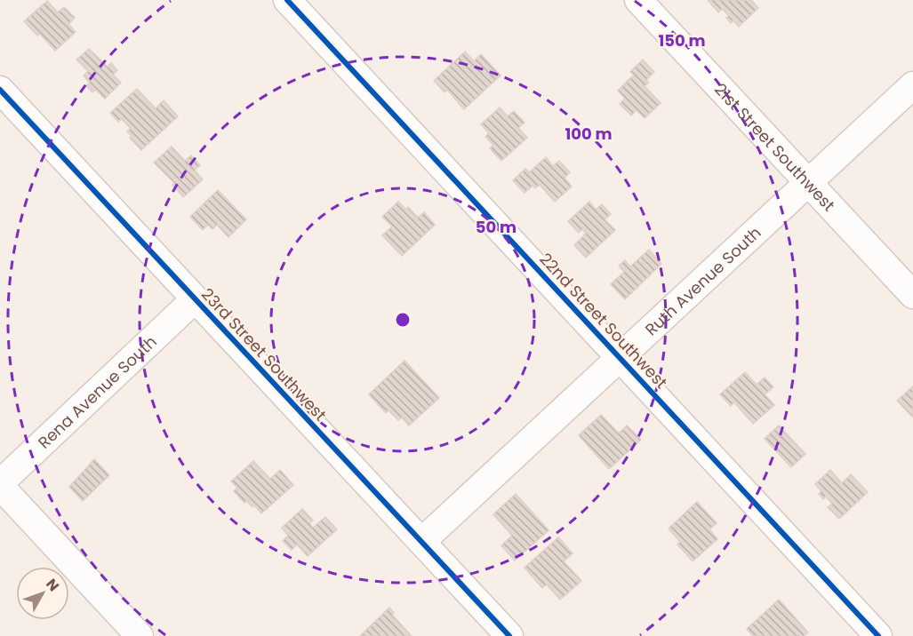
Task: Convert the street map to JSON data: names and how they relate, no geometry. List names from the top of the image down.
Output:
{
  "streets": {
    "street": [
      "21st Street Southwest",
      "Ruth Avenue South",
      "22nd Street Southwest",
      "23rd Street Southwest",
      "Rena Avenue South"
    ]
  },
  "crossings": [
    ["21st Street Southwest", "Ruth Avenue South"],
    ["Ruth Avenue South", "22nd Street Southwest"],
    ["Ruth Avenue South", "23rd Street Southwest"],
    ["23rd Street Southwest", "Rena Avenue South"]
  ],
  "north": "top right",
  "rings": ["150 m", "100 m", "50 m"]
}
